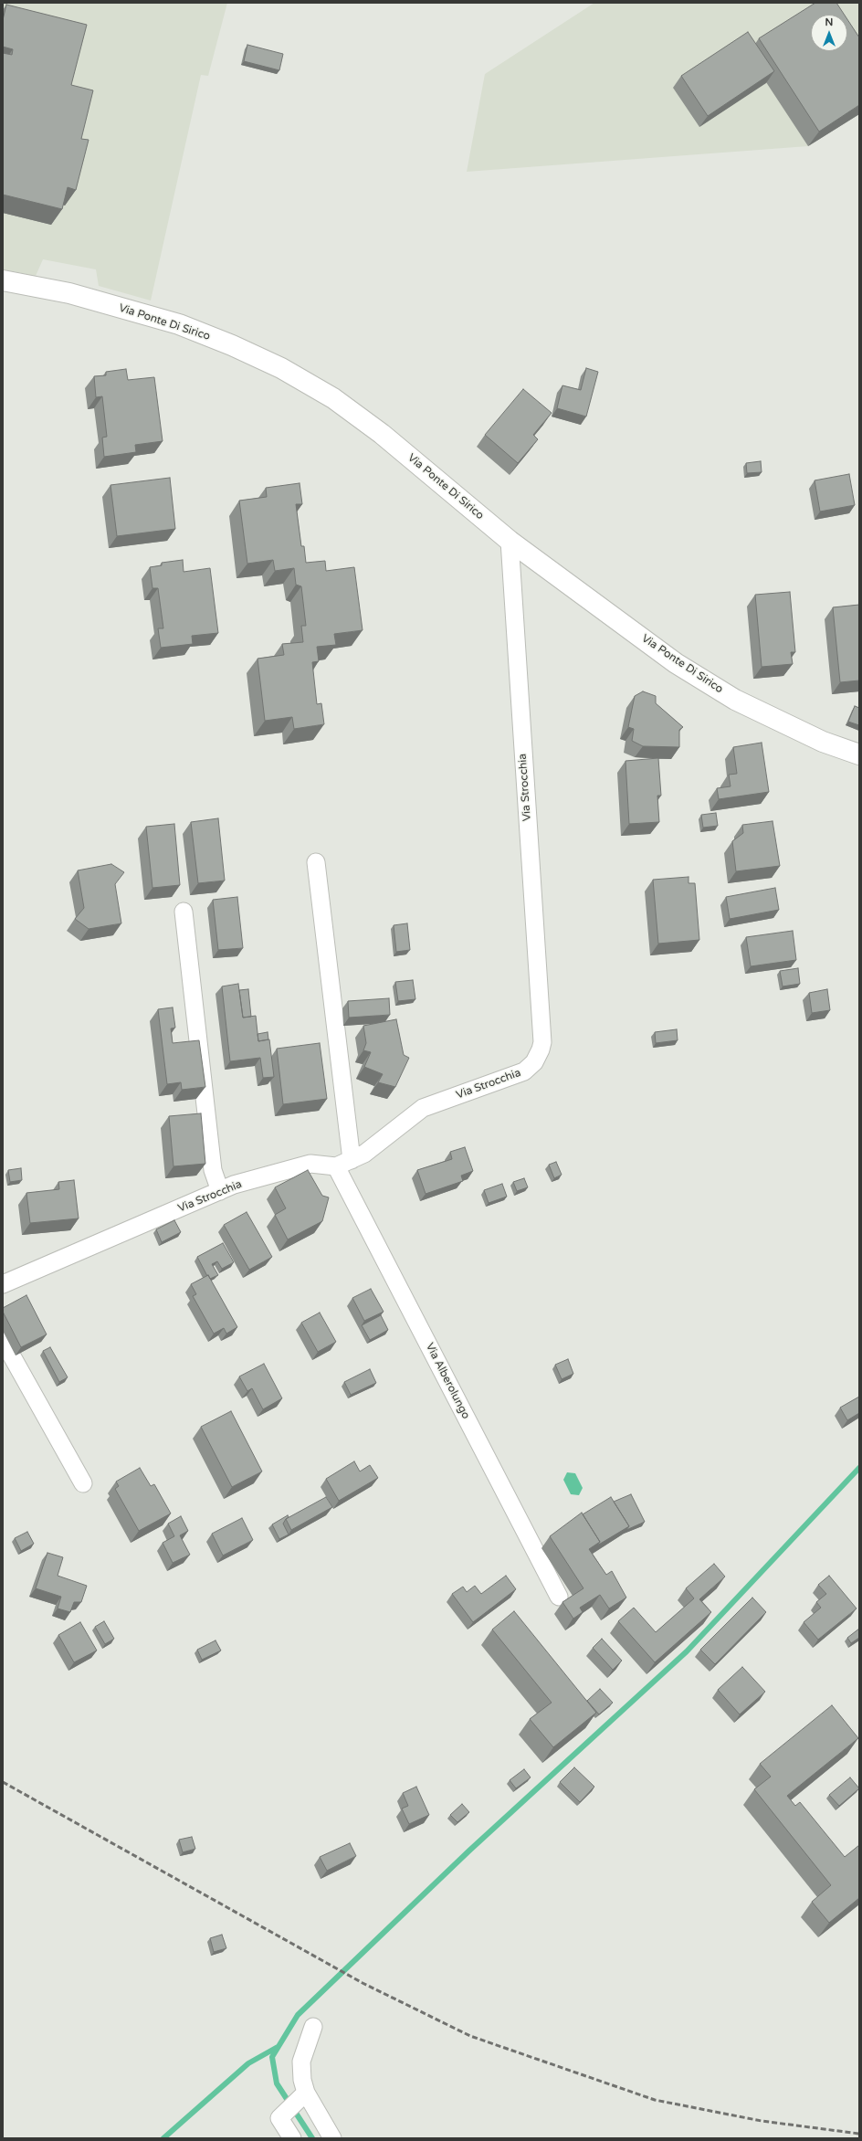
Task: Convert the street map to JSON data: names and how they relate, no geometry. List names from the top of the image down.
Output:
{
  "streets": {
    "street": ["Via Ponte Di Sirico", "Via Strocchia", "Via Alberolungo"]
  },
  "crossings": [
    ["Via Ponte Di Sirico", "Via Strocchia"],
    ["Via Strocchia", "Via Alberolungo"]
  ],
  "north": "top"
}
